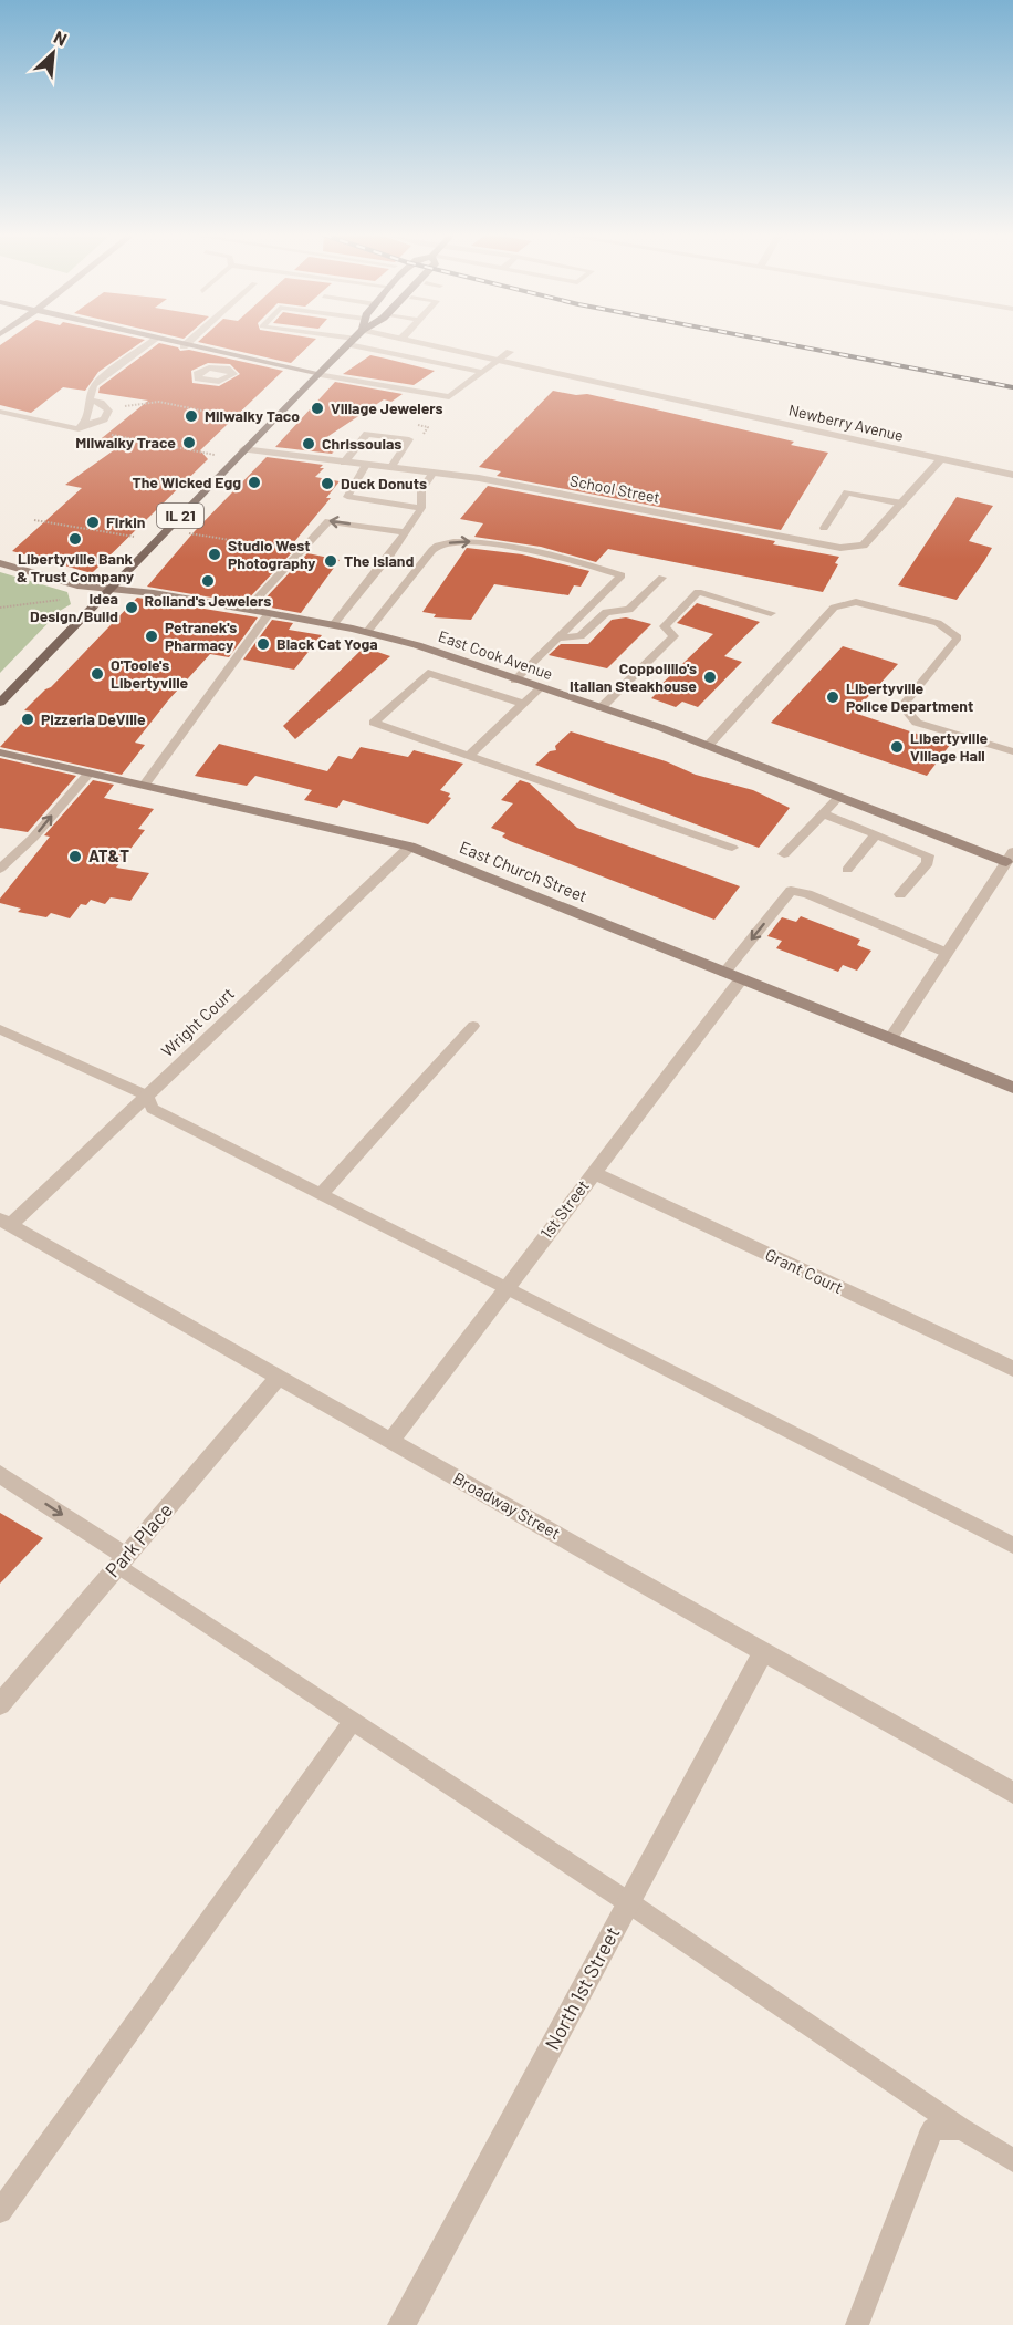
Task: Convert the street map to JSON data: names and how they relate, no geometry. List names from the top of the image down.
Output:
{
  "streets": {
    "main road": ["IL 21"],
    "street": [
      "Newberry Avenue",
      "School Street",
      "East Cook Avenue",
      "East Church Street",
      "Wright Court",
      "1st Street",
      "Grant Court",
      "Broadway Street",
      "Park Place",
      "North 1st Street"
    ]
  },
  "crossings": [
    ["Newberry Avenue", "School Street"],
    ["School Street", "IL 21"],
    ["IL 21", "East Cook Avenue"],
    ["East Church Street", "Wright Court"],
    ["East Church Street", "1st Street"],
    ["Wright Court", "Broadway Street"],
    ["1st Street", "Grant Court"],
    ["1st Street", "Broadway Street"],
    ["Broadway Street", "Park Place"],
    ["Broadway Street", "North 1st Street"]
  ],
  "places": [
    "Village Jewelers",
    "Milwalky Taco",
    "Milwalky Trace",
    "Chrissoulas",
    "The Wicked Egg",
    "Duck Donuts",
    "Firkin",
    "Libertyville Bank & Trust Company",
    "Studio West Photography",
    "The Island",
    "Rolland's Jewelers",
    "Idea Design/Build",
    "Petranek's Pharmacy",
    "Black Cat Yoga",
    "O'Toole's Libertyville",
    "Coppolillo's Italian Steakhouse",
    "Libertyville Police Department",
    "Pizzeria DeVille",
    "Libertyville Village Hall",
    "AT&T"
  ],
  "north": "top right"
}
